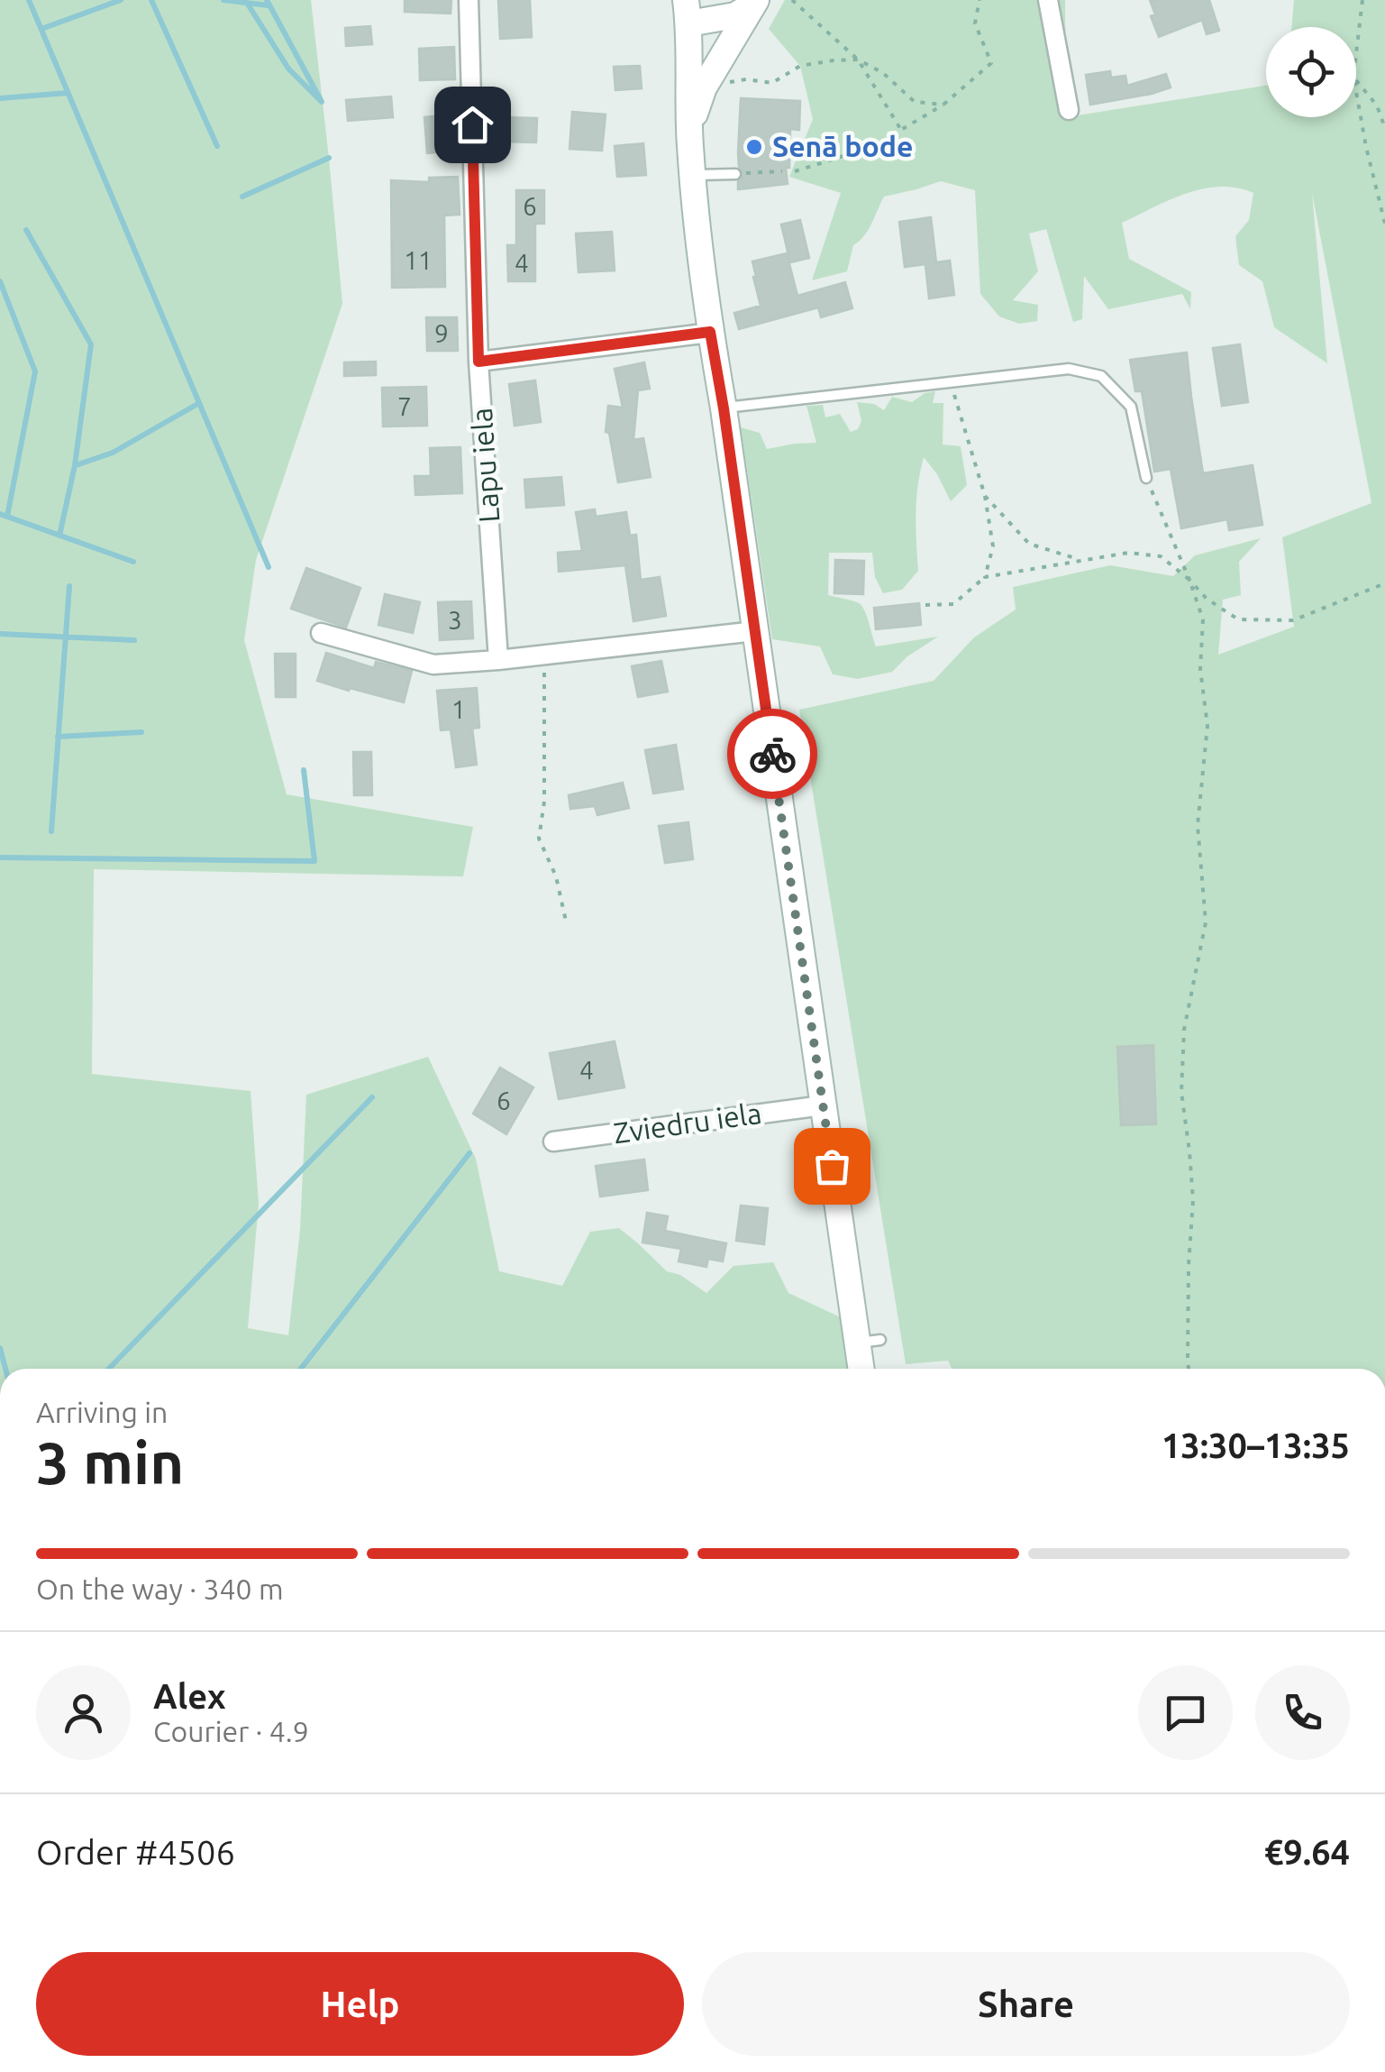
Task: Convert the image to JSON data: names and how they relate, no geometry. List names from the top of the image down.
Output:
{
  "streets": {
    "street": ["Lapu iela", "Zviedru iela"]
  },
  "places": ["Senā bode"],
  "house_numbers": [
    "6",
    "11",
    "4",
    "9",
    "7",
    "3",
    "1",
    "4",
    "6"
  ],
  "page": {
    "heading": ["3 min", "Arriving in", "13:30–13:35"],
    "panel": [
      "Alex",
      "Courier · 4.9",
      "Order #4506",
      "€9.64"
    ],
    "bar": "On the way · 340 m",
    "buttons": ["Help", "Share"]
  }
}
